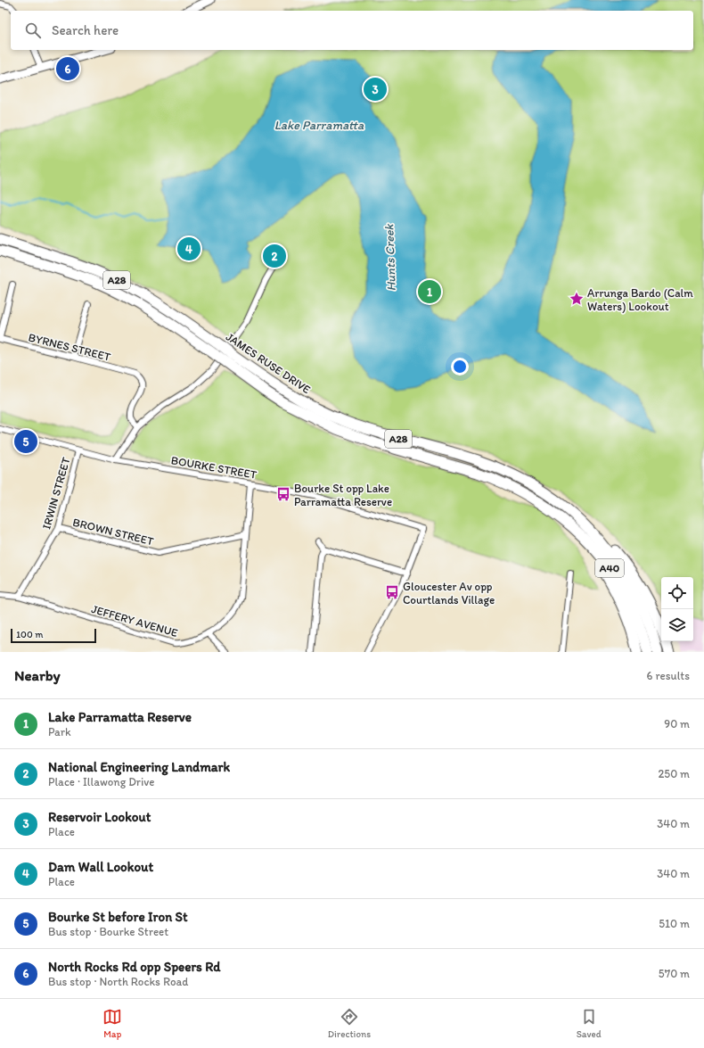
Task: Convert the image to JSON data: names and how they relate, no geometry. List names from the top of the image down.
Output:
{
  "streets": {
    "highway": ["A28", "JAMES RUSE DRIVE", "A40"],
    "street": [
      "BYRNES STREET",
      "BOURKE STREET",
      "IRWIN STREET",
      "BROWN STREET",
      "JEFFERY AVENUE"
    ]
  },
  "crossings": [
    ["A28", "JAMES RUSE DRIVE"],
    ["BOURKE STREET", "IRWIN STREET"],
    ["BOURKE STREET", "JEFFERY AVENUE"],
    ["IRWIN STREET", "BROWN STREET"],
    ["IRWIN STREET", "JEFFERY AVENUE"],
    ["BROWN STREET", "JEFFERY AVENUE"]
  ],
  "water": ["Lake Parramatta", "Hunts Creek"],
  "places": {
    "place": ["Arrunga Bardo (Calm Waters) Lookout"],
    "bus stop": ["Bourke St opp Lake Parramatta Reserve", "Gloucester Av opp Courtlands Village"]
  },
  "scale_bar": "100 m",
  "page": {
    "search": "Search here",
    "pins": [
      "6",
      "3",
      "4",
      "2",
      "1",
      "5"
    ],
    "scale": "100 m",
    "heading": ["Nearby", "6 results"],
    "list": [
      {
        "mark": "1",
        "name": "Lake Parramatta Reserve",
        "note": "Park",
        "value": "90 m"
      },
      {
        "mark": "2",
        "name": "National Engineering Landmark",
        "note": "Place · Illawong Drive",
        "value": "250 m"
      },
      {
        "mark": "3",
        "name": "Reservoir Lookout",
        "note": "Place",
        "value": "340 m"
      },
      {
        "mark": "4",
        "name": "Dam Wall Lookout",
        "note": "Place",
        "value": "340 m"
      },
      {
        "mark": "5",
        "name": "Bourke St before Iron St",
        "note": "Bus stop · Bourke Street",
        "value": "510 m"
      },
      {
        "mark": "6",
        "name": "North Rocks Rd opp Speers Rd",
        "note": "Bus stop · North Rocks Road",
        "value": "570 m"
      }
    ],
    "nav": ["Map", "Directions", "Saved"]
  }
}
